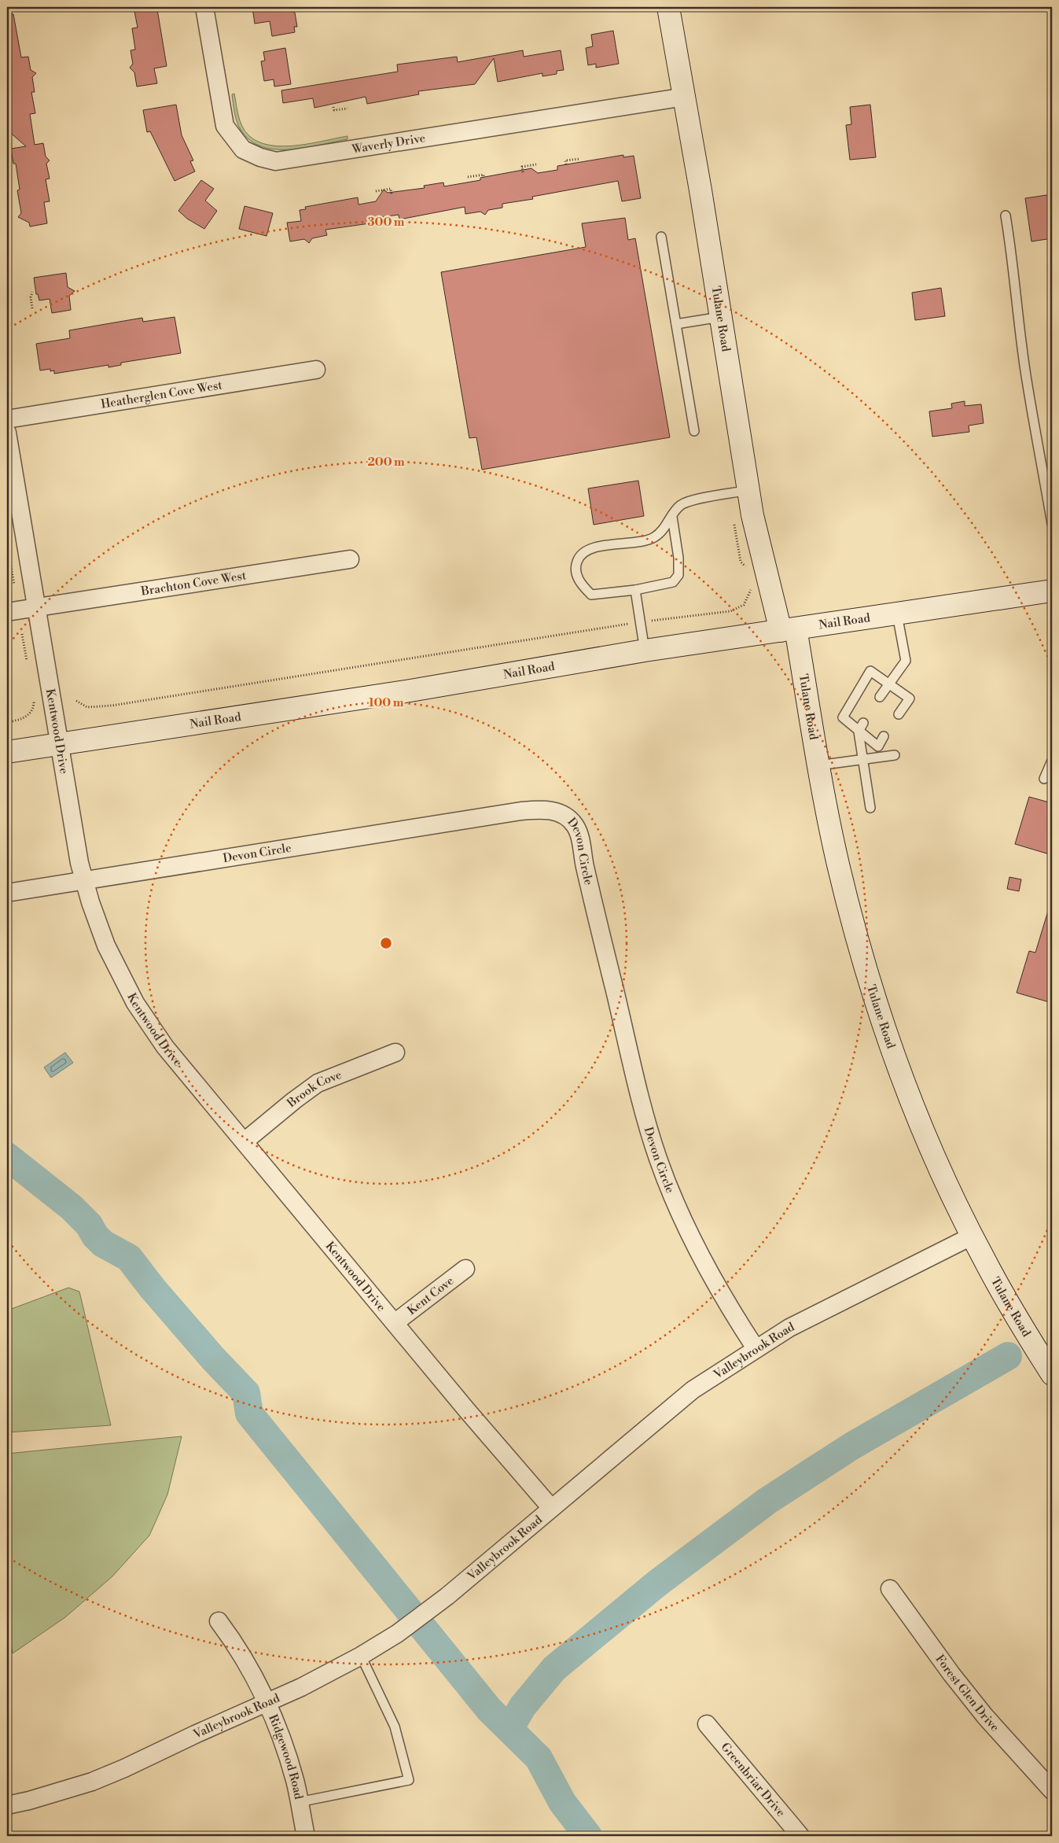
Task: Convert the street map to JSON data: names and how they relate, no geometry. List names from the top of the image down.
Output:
{
  "streets": {
    "street": [
      "Waverly Drive",
      "Tulane Road",
      "Heatherglen Cove West",
      "Brachton Cove West",
      "Nail Road",
      "Kentwood Drive",
      "Devon Circle",
      "Brook Cove",
      "Kent Cove",
      "Valleybrook Road",
      "Forest Glen Drive",
      "Ridgewood Road",
      "Greenbriar Drive"
    ]
  },
  "crossings": [
    ["Waverly Drive", "Tulane Road"],
    ["Tulane Road", "Nail Road"],
    ["Tulane Road", "Valleybrook Road"],
    ["Brachton Cove West", "Kentwood Drive"],
    ["Nail Road", "Kentwood Drive"],
    ["Kentwood Drive", "Devon Circle"],
    ["Kentwood Drive", "Brook Cove"],
    ["Kentwood Drive", "Kent Cove"],
    ["Kentwood Drive", "Valleybrook Road"],
    ["Devon Circle", "Valleybrook Road"],
    ["Valleybrook Road", "Ridgewood Road"]
  ],
  "rings": ["300 m", "200 m", "100 m"]
}
